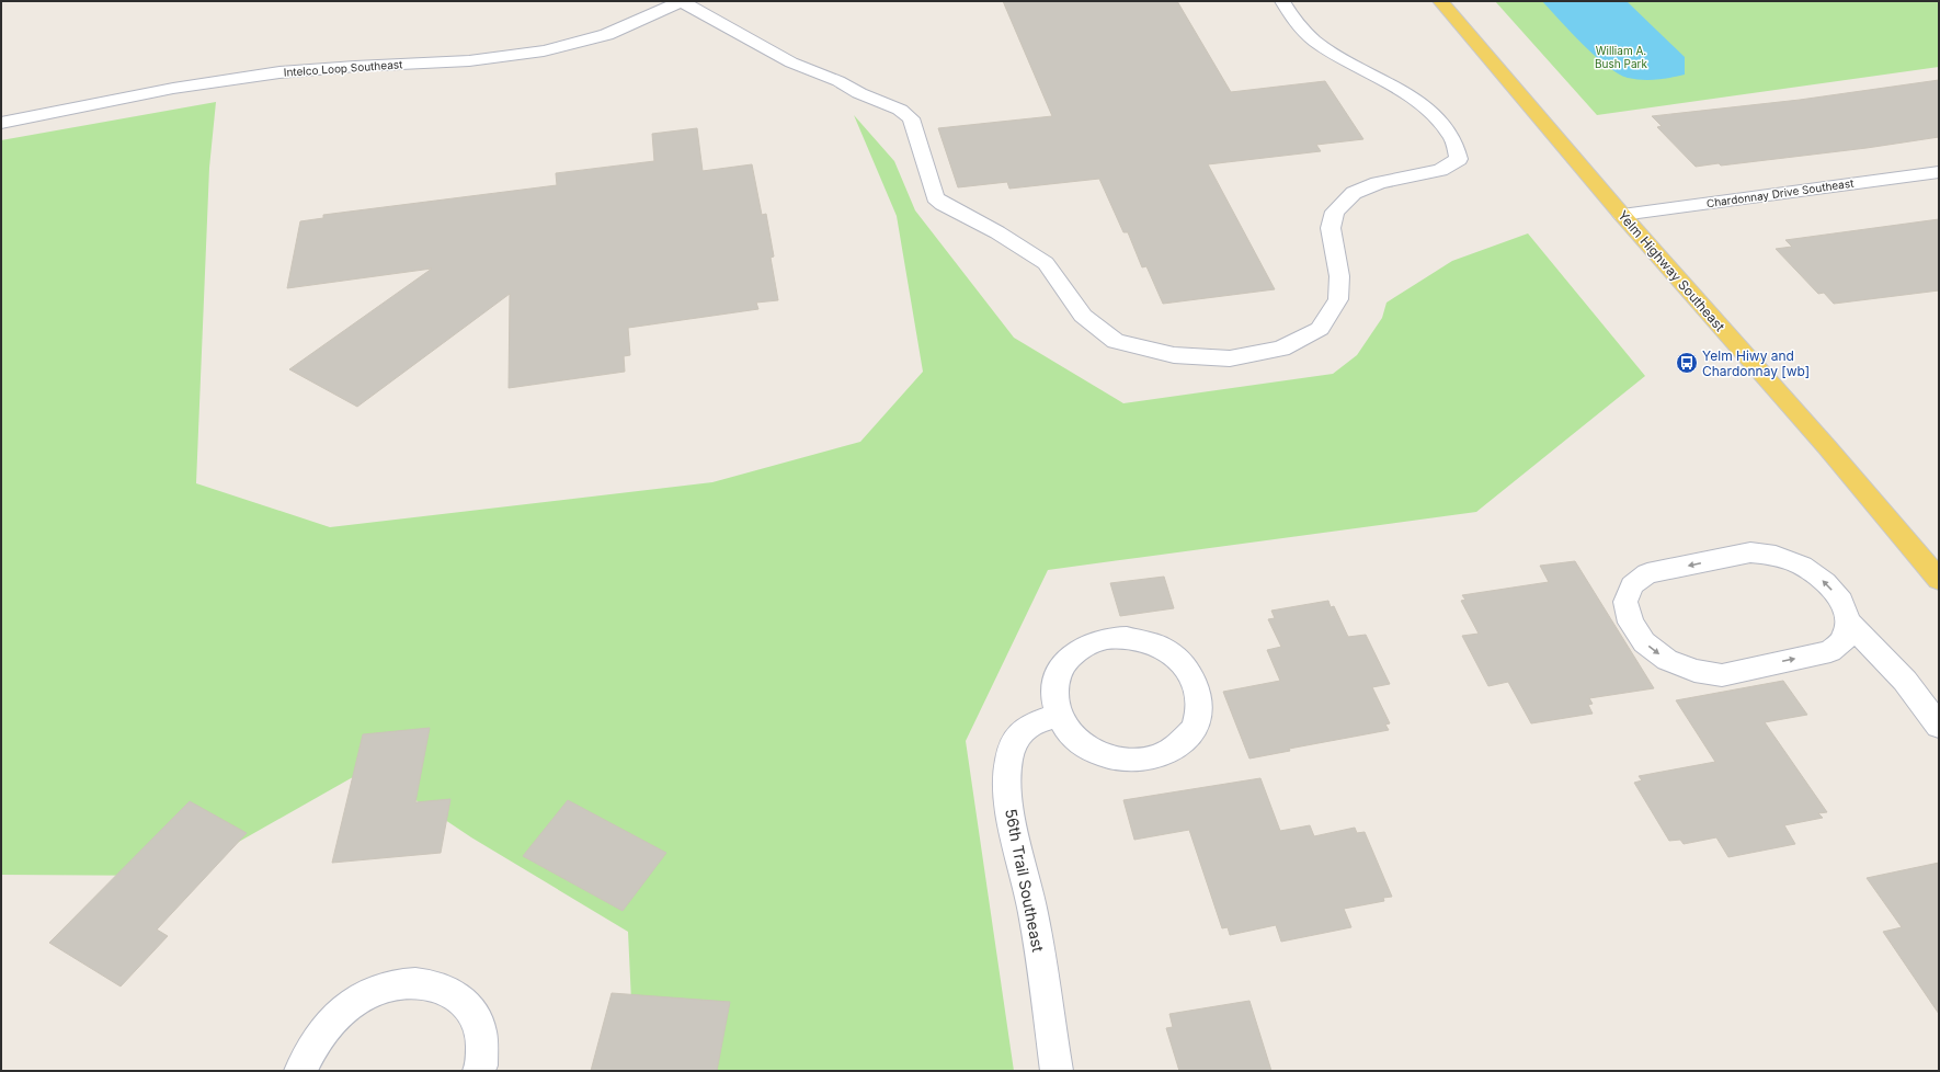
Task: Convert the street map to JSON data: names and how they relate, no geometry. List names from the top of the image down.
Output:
{
  "streets": {
    "main road": ["Yelm Highway Southeast"],
    "street": ["Intelco Loop Southeast", "Chardonnay Drive Southeast", "56th Trail Southeast"]
  },
  "crossings": [
    ["Chardonnay Drive Southeast", "Yelm Highway Southeast"]
  ],
  "parks": ["William A. Bush Park"],
  "places": {
    "bus stop": ["Yelm Hiwy and Chardonnay [wb]"]
  }
}
